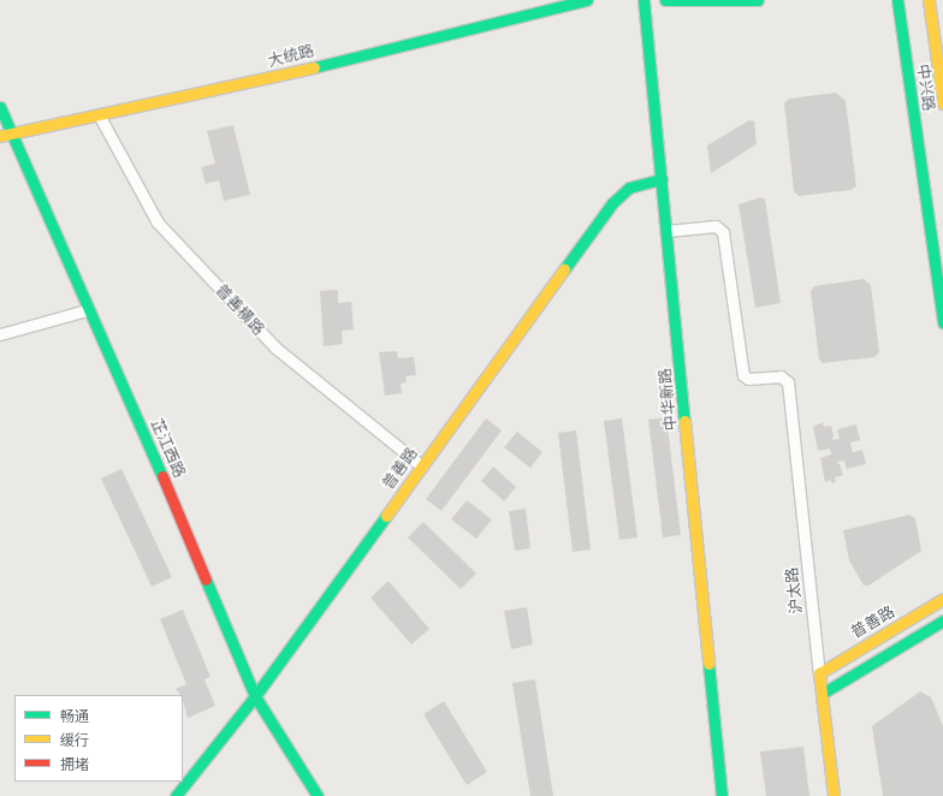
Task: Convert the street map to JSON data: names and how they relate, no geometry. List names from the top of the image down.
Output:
{
  "streets": {
    "street": [
      "大统路",
      "中兴路",
      "普善横路",
      "中华新路",
      "芷江西路",
      "普善路",
      "沪太路"
    ]
  },
  "crossings": [
    ["大统路", "普善横路"],
    ["大统路", "芷江西路"],
    ["普善横路", "普善路"],
    ["中华新路", "普善路"],
    ["中华新路", "沪太路"],
    ["芷江西路", "普善路"],
    ["普善路", "沪太路"]
  ],
  "legend": ["畅通", "缓行", "拥堵"]
}
